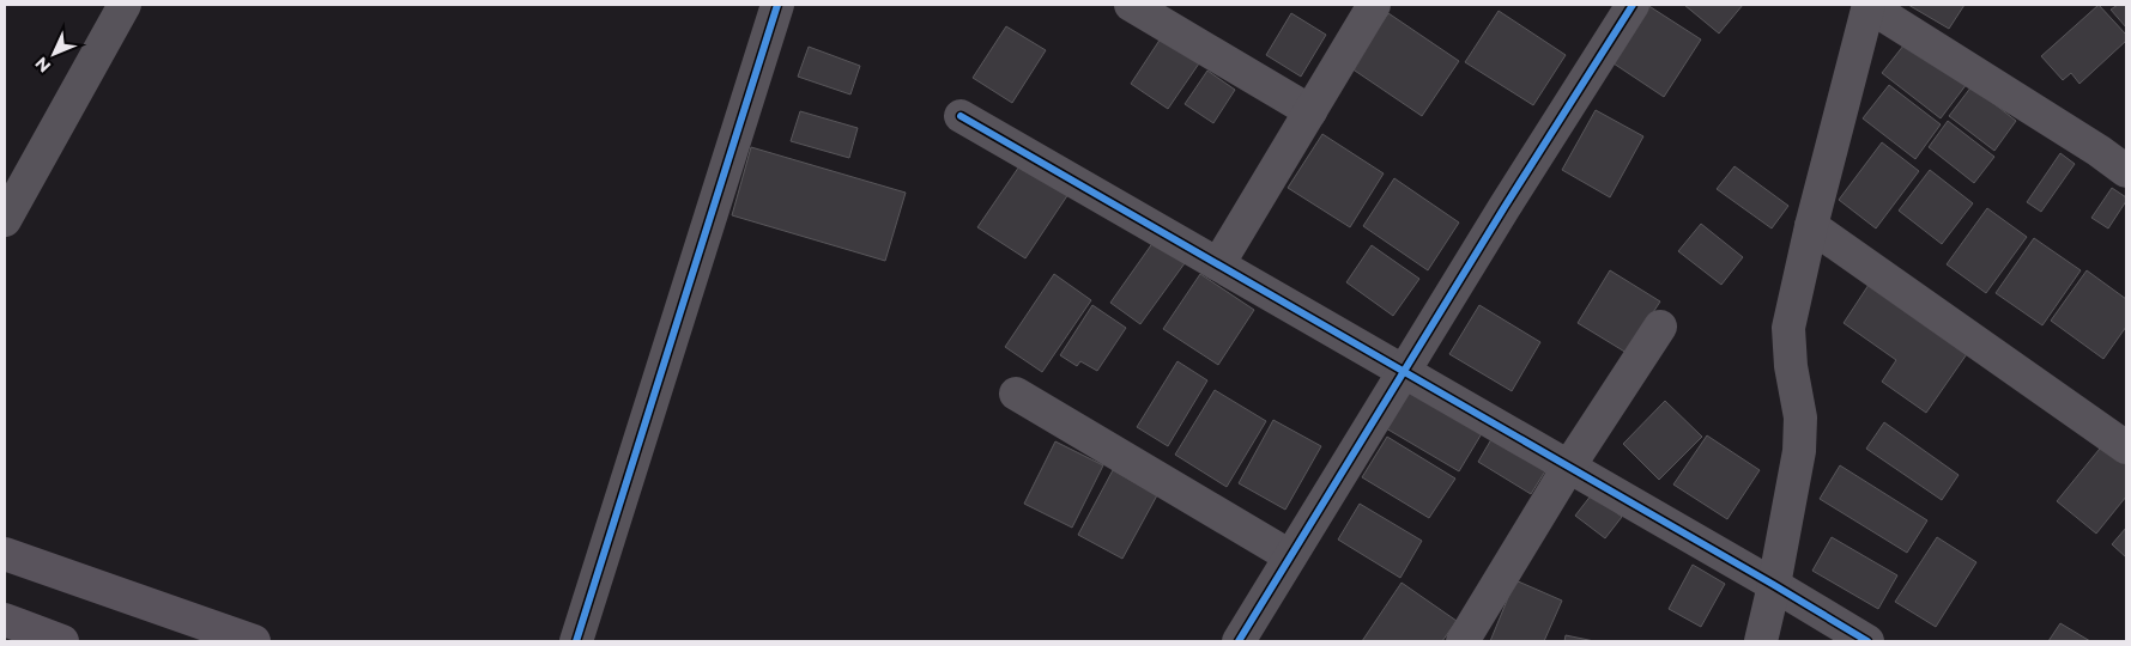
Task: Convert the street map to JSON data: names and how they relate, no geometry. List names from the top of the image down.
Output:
{
  "north": "bottom left"
}
